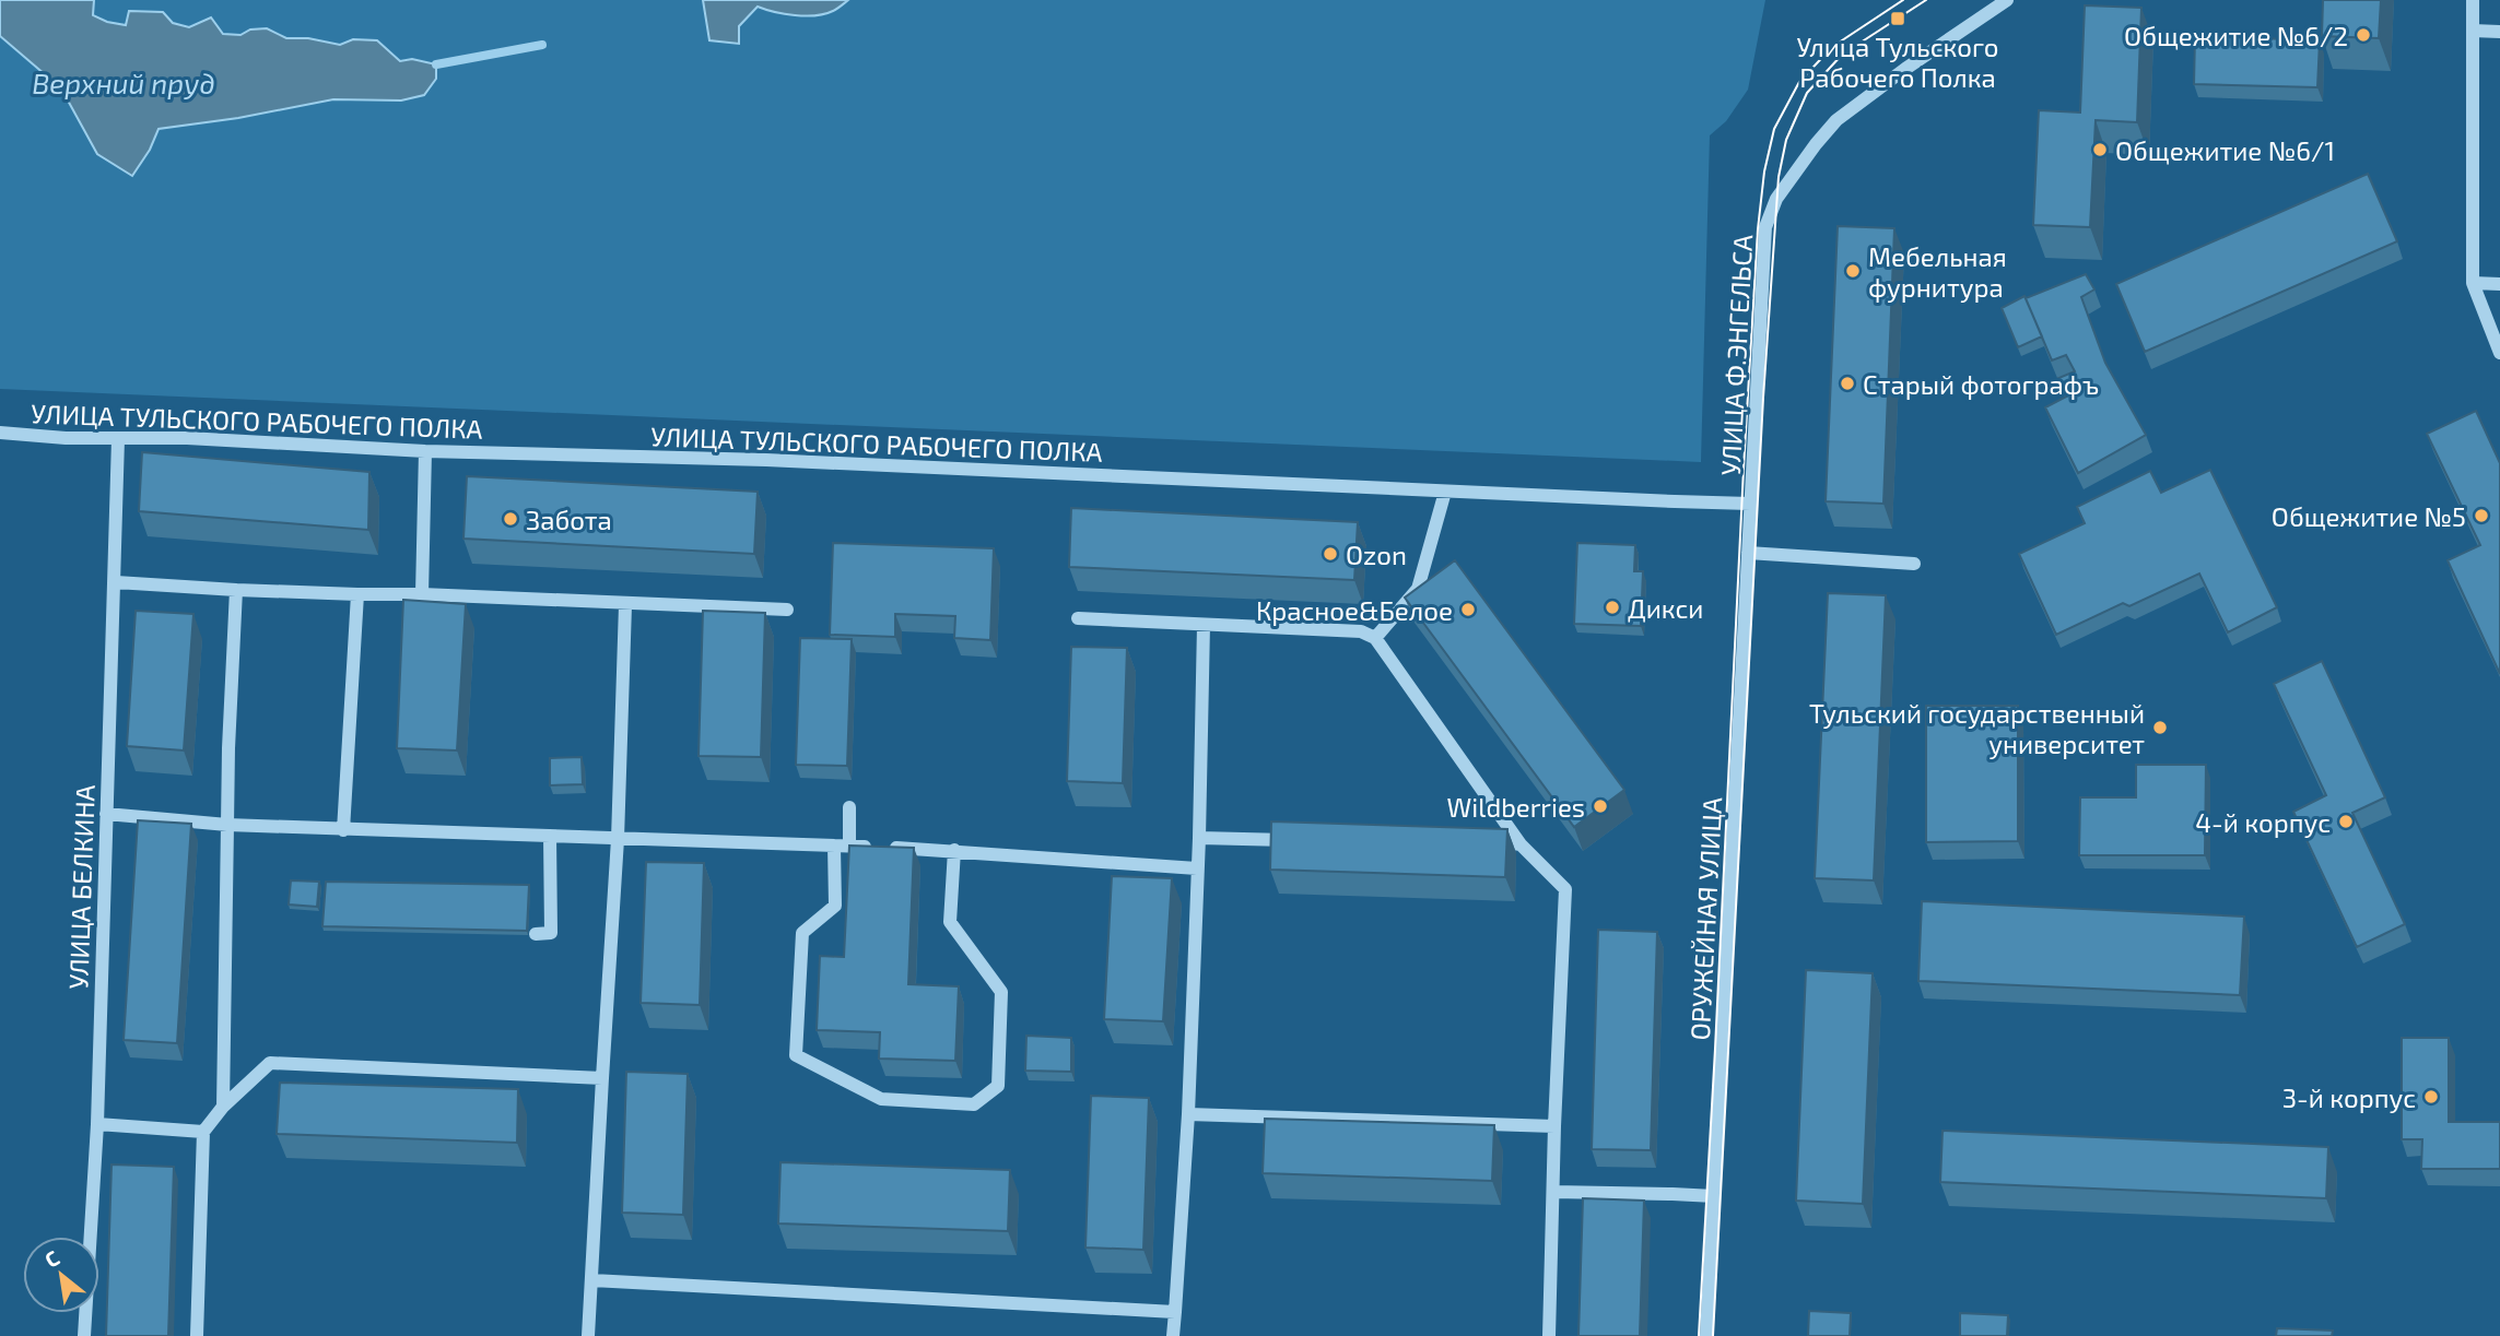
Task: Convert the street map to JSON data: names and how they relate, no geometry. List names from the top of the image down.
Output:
{
  "streets": {
    "street": [
      "УЛИЦА Ф.ЭНГЕЛЬСА",
      "УЛИЦА ТУЛЬСКОГО РАБОЧЕГО ПОЛКА",
      "УЛИЦА БЕЛКИНА",
      "ОРУЖЕЙНАЯ УЛИЦА"
    ]
  },
  "crossings": [
    ["УЛИЦА Ф.ЭНГЕЛЬСА", "УЛИЦА ТУЛЬСКОГО РАБОЧЕГО ПОЛКА"],
    ["УЛИЦА Ф.ЭНГЕЛЬСА", "ОРУЖЕЙНАЯ УЛИЦА"],
    ["УЛИЦА ТУЛЬСКОГО РАБОЧЕГО ПОЛКА", "УЛИЦА БЕЛКИНА"],
    ["УЛИЦА ТУЛЬСКОГО РАБОЧЕГО ПОЛКА", "ОРУЖЕЙНАЯ УЛИЦА"]
  ],
  "water": ["Верхний пруд"],
  "places": {
    "transit": ["Улица Тульского Рабочего Полка"],
    "other": [
      "Общежитие №6/2",
      "Общежитие №6/1",
      "Мебельная фурнитура",
      "Старый фотографъ",
      "Общежитие №5",
      "Забота",
      "Ozon",
      "Дикси",
      "Красное&Белое",
      "Тульский государственный университет",
      "Wildberries",
      "4-й корпус",
      "3-й корпус"
    ]
  },
  "north": "top left"
}
